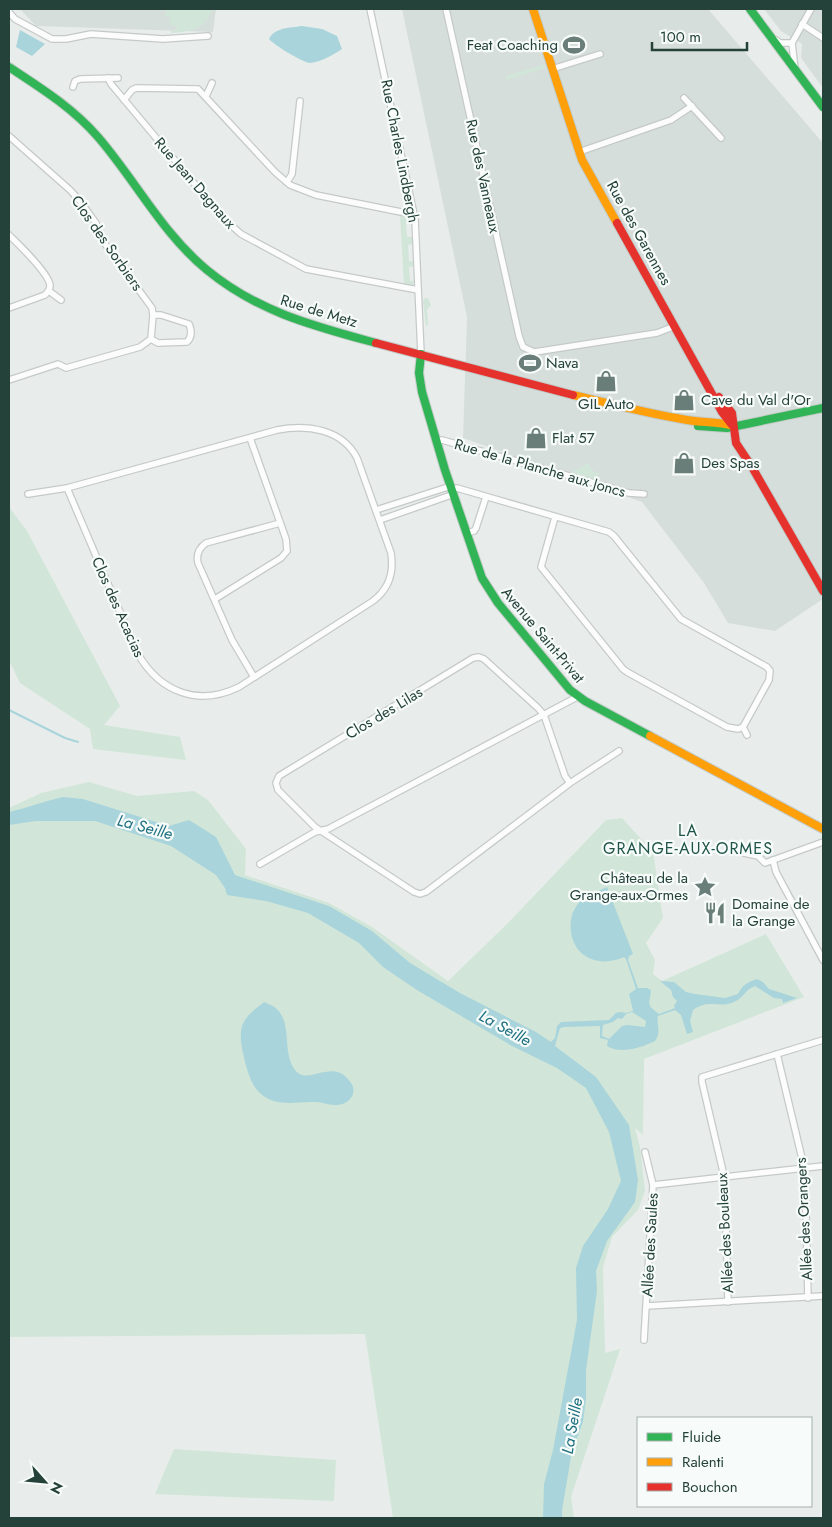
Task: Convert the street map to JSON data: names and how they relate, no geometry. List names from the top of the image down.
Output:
{
  "streets": {
    "street": [
      "Rue Charles Lindbergh",
      "Rue des Vanneaux",
      "Rue Jean Dagnaux",
      "Rue des Garennes",
      "Clos des Sorbiers",
      "Rue de Metz",
      "Rue de la Planche aux Joncs",
      "Clos des Acacias",
      "Avenue Saint-Privat",
      "Clos des Lilas",
      "Allée des Orangers",
      "Allée des Bouleaux",
      "Allée des Saules"
    ]
  },
  "crossings": [
    ["Rue Charles Lindbergh", "Rue Jean Dagnaux"],
    ["Rue Charles Lindbergh", "Rue de Metz"],
    ["Rue Charles Lindbergh", "Avenue Saint-Privat"],
    ["Rue des Vanneaux", "Rue des Garennes"],
    ["Rue des Garennes", "Rue de Metz"],
    ["Rue de Metz", "Avenue Saint-Privat"],
    ["Rue de la Planche aux Joncs", "Avenue Saint-Privat"],
    ["Allée des Orangers", "Allée des Bouleaux"]
  ],
  "districts": ["LA GRANGE-AUX-ORMES"],
  "water": ["La Seille"],
  "places": {
    "sports": ["Feat Coaching", "Nava"],
    "shop": [
      "GIL Auto",
      "Cave du Val d'Or",
      "Flat 57",
      "Des Spas"
    ],
    "place": ["Château de la Grange-aux-Ormes"],
    "restaurant": ["Domaine de la Grange"]
  },
  "legend": ["Fluide", "Ralenti", "Bouchon"],
  "scale_bar": "100 m",
  "north": "bottom right"
}
